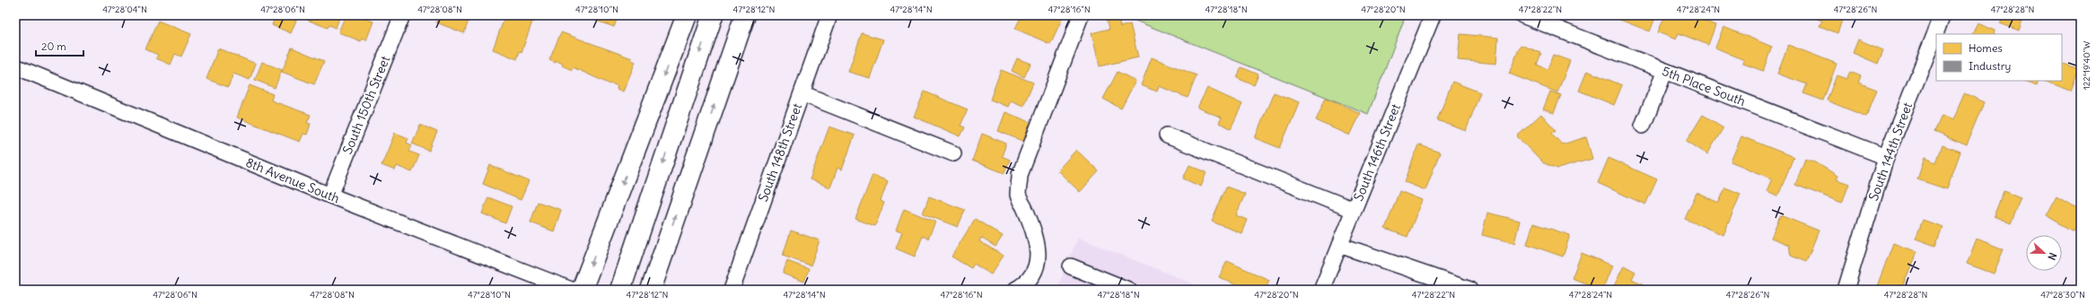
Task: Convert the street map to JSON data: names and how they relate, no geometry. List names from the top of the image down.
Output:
{
  "streets": {
    "street": [
      "5th Place South",
      "South 150th Street",
      "South 144th Street",
      "South 148th Street",
      "South 146th Street",
      "8th Avenue South"
    ]
  },
  "crossings": [
    ["5th Place South", "South 144th Street"],
    ["South 150th Street", "8th Avenue South"]
  ],
  "legend": ["Homes", "Industry"],
  "scale_bar": "20 m",
  "north": "right",
  "coordinates": [
    "47°28'04\"N",
    "47°28'06\"N",
    "47°28'08\"N",
    "47°28'10\"N",
    "47°28'12\"N",
    "47°28'14\"N",
    "47°28'16\"N",
    "47°28'18\"N",
    "47°28'20\"N",
    "47°28'22\"N",
    "47°28'24\"N",
    "47°28'26\"N",
    "47°28'28\"N",
    "122°19'40\"W",
    "47°28'30\"N"
  ]
}
